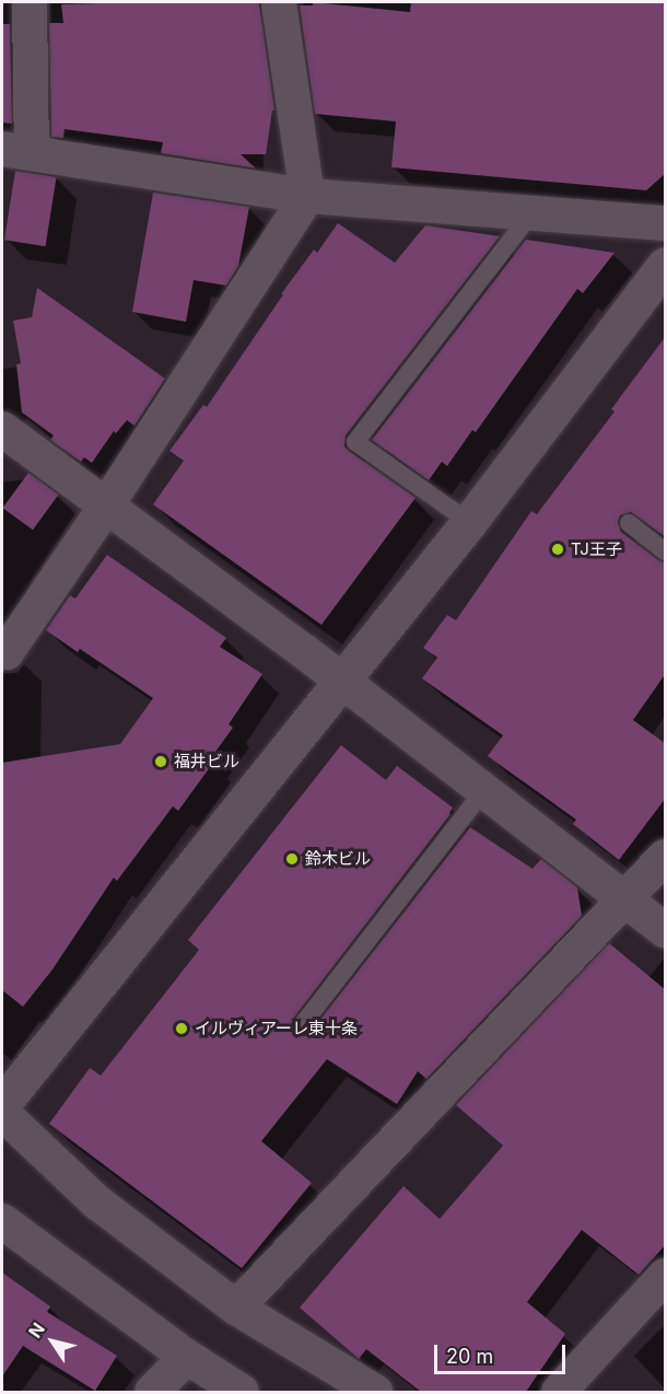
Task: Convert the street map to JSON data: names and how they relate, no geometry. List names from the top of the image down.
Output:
{
  "places": [
    "TJ王子",
    "福井ビル",
    "鈴木ビル",
    "イルヴィアーレ東十条"
  ],
  "scale_bar": "20 m",
  "north": "top left"
}
